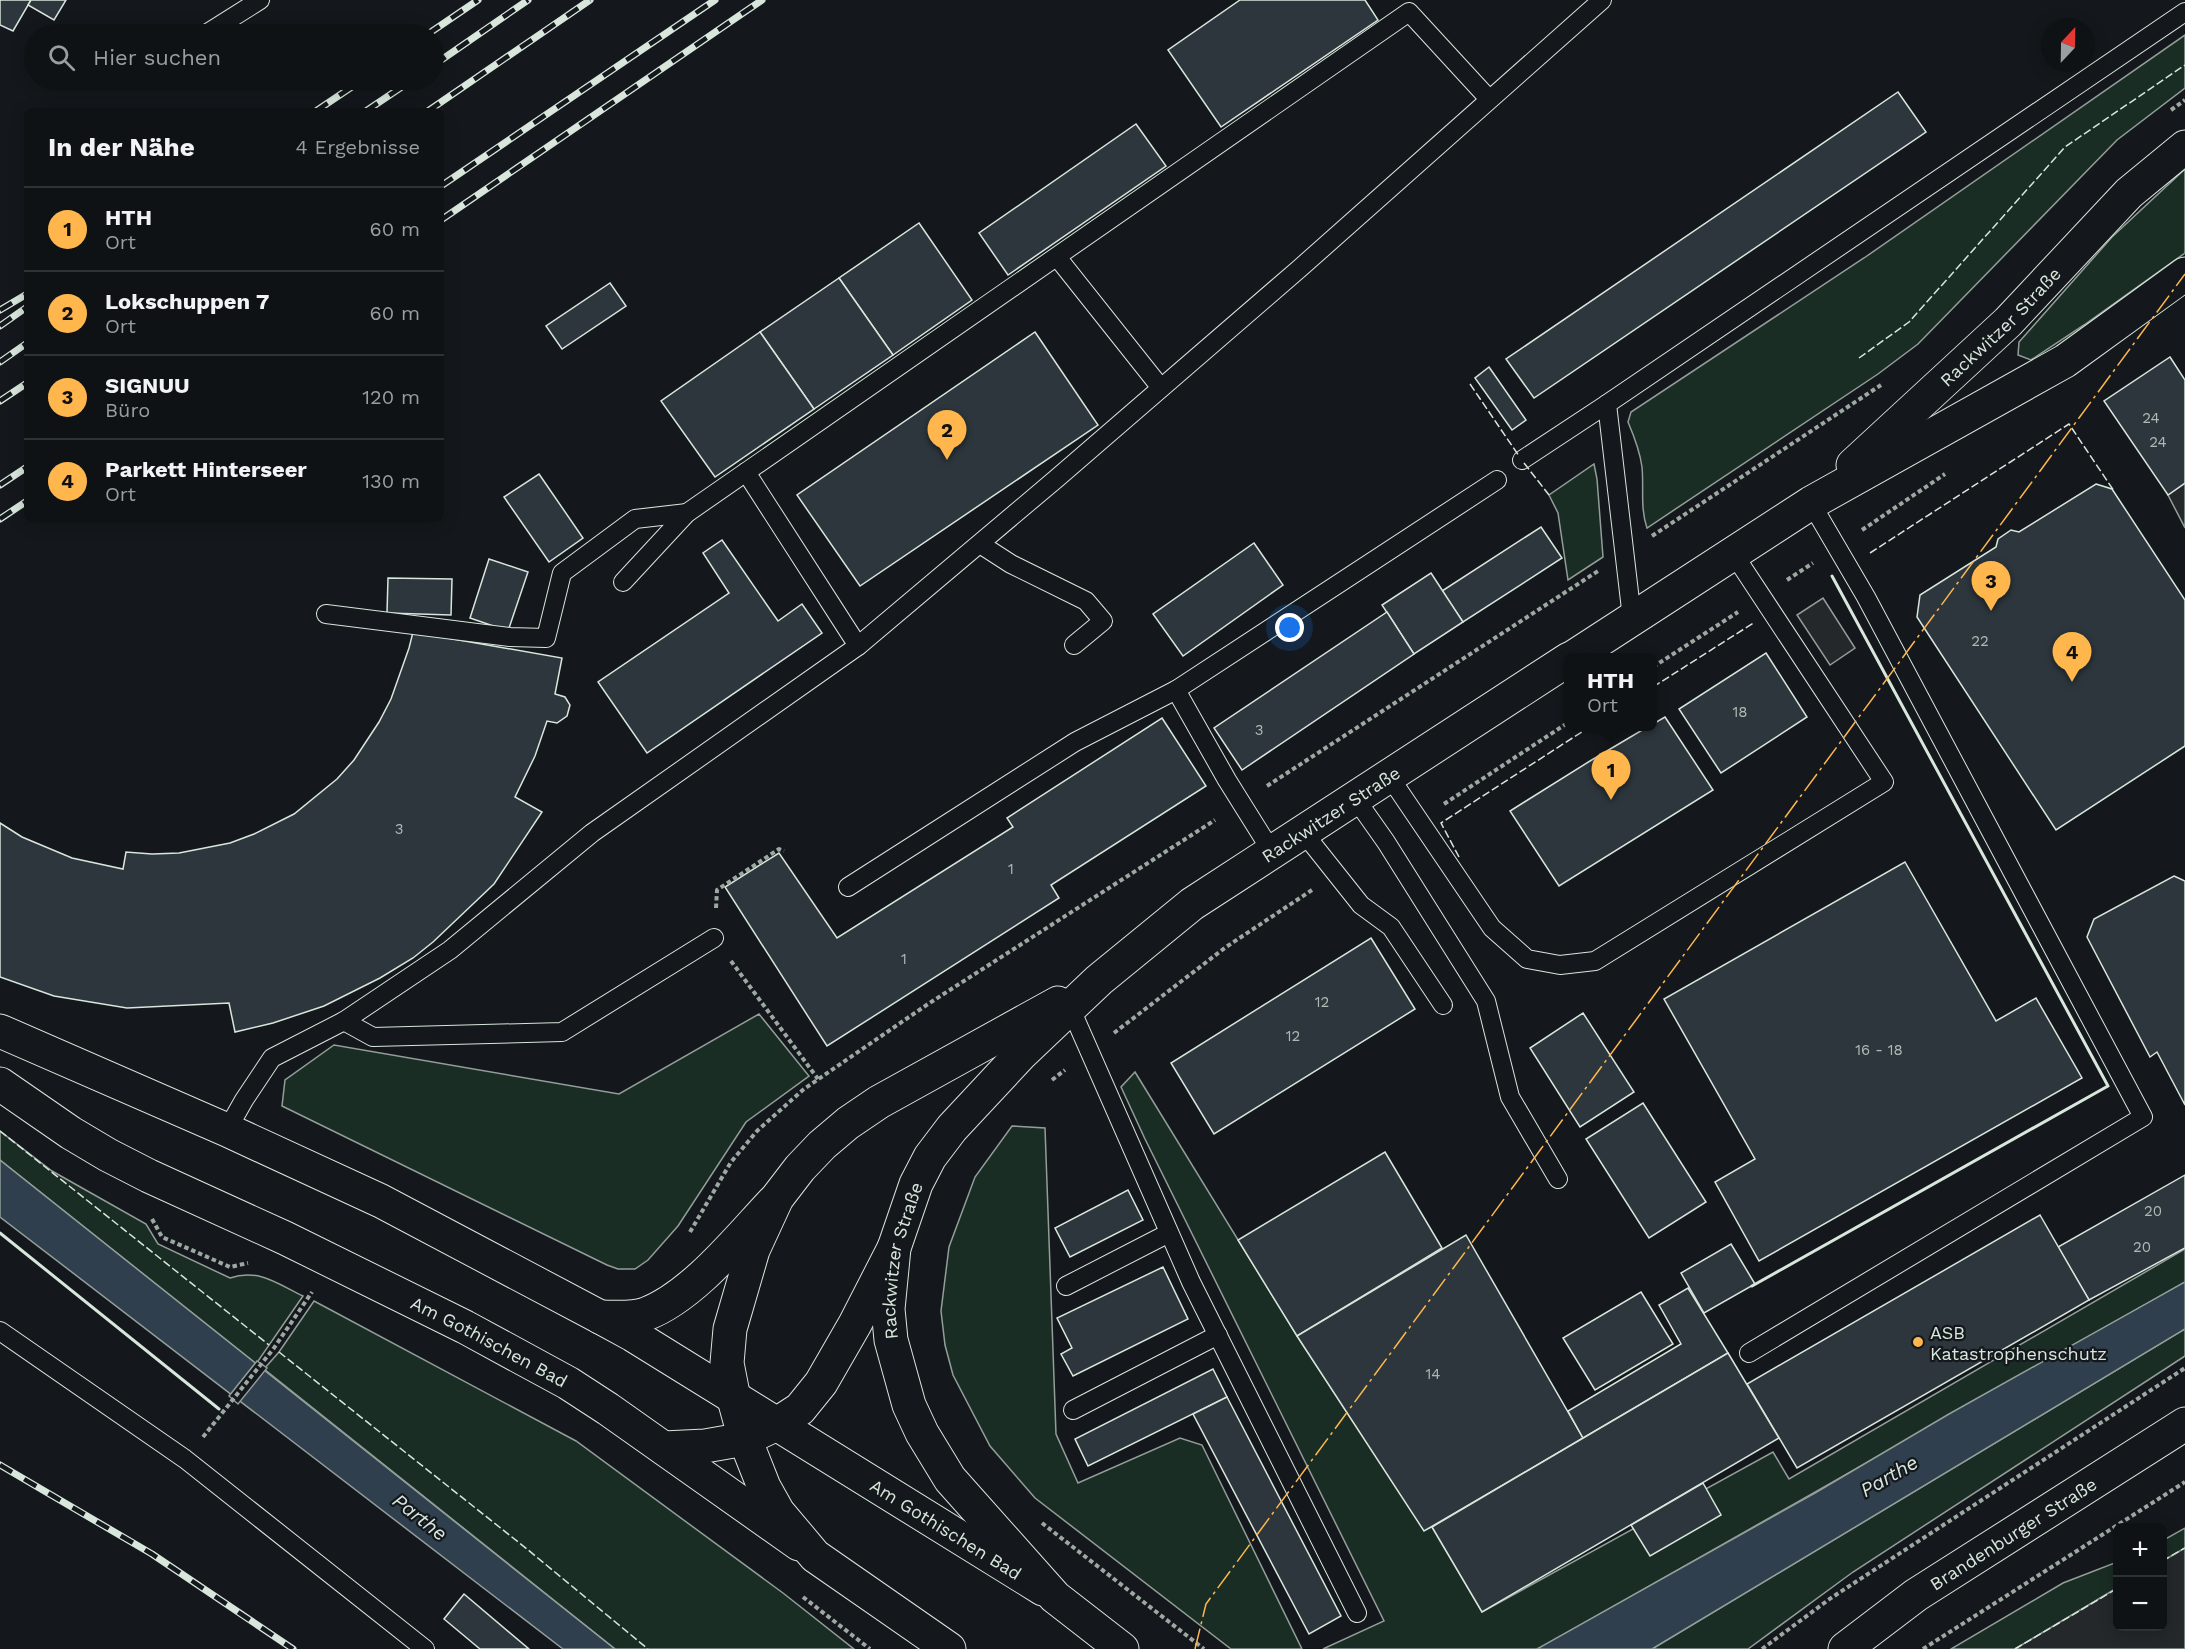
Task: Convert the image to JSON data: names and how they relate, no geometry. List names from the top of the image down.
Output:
{
  "streets": {
    "main road": ["Rackwitzer Straße", "Am Gothischen Bad", "Brandenburger Straße"]
  },
  "crossings": [
    ["Rackwitzer Straße", "Am Gothischen Bad"]
  ],
  "water": ["Parthe"],
  "places": ["ASB Katastrophenschutz"],
  "house_numbers": [
    "24",
    "24",
    "22",
    "18",
    "3",
    "3",
    "1",
    "1",
    "12",
    "12",
    "16 - 18",
    "20",
    "20",
    "14"
  ],
  "north": "top",
  "page": {
    "search": "Hier suchen",
    "heading": ["In der Nähe", "4 Ergebnisse"],
    "list": [
      {
        "mark": "1",
        "name": "HTH",
        "note": "Ort",
        "value": "60 m"
      },
      {
        "mark": "2",
        "name": "Lokschuppen 7",
        "note": "Ort",
        "value": "60 m"
      },
      {
        "mark": "3",
        "name": "SIGNUU",
        "note": "Büro",
        "value": "120 m"
      },
      {
        "mark": "4",
        "name": "Parkett Hinterseer",
        "note": "Ort",
        "value": "130 m"
      }
    ],
    "pins": [
      "2",
      "3",
      "4",
      "1"
    ],
    "popup": ["HTH", "Ort"],
    "map_buttons": ["+", "−"]
  }
}
